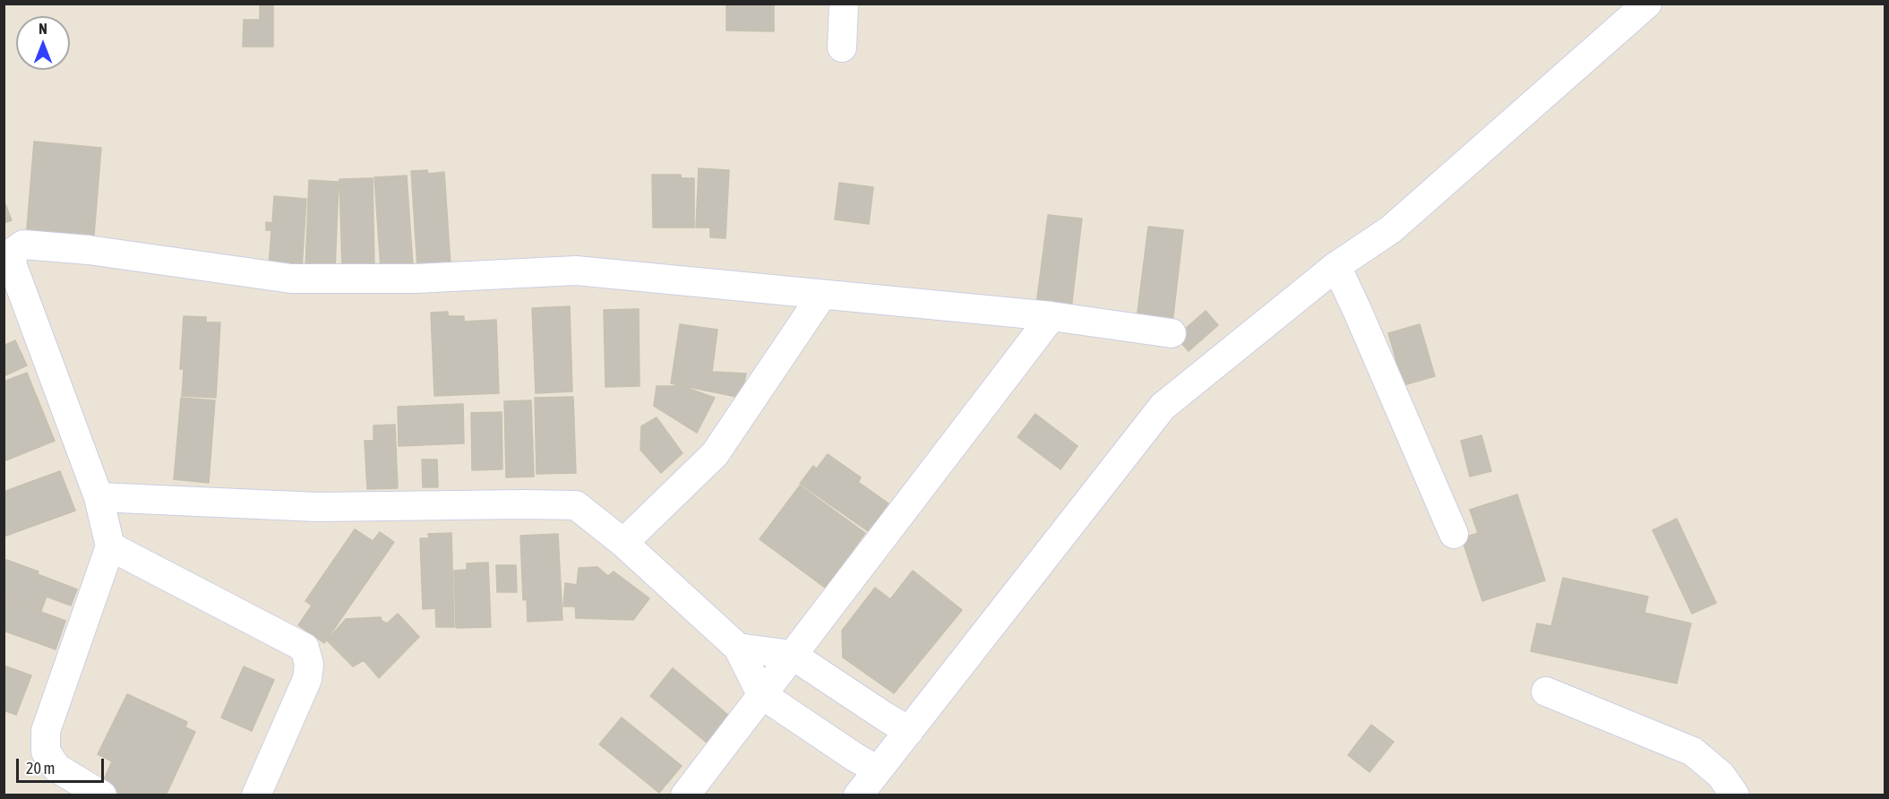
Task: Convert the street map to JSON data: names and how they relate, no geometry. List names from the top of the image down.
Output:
{
  "scale_bar": "20 m",
  "north": "top"
}
